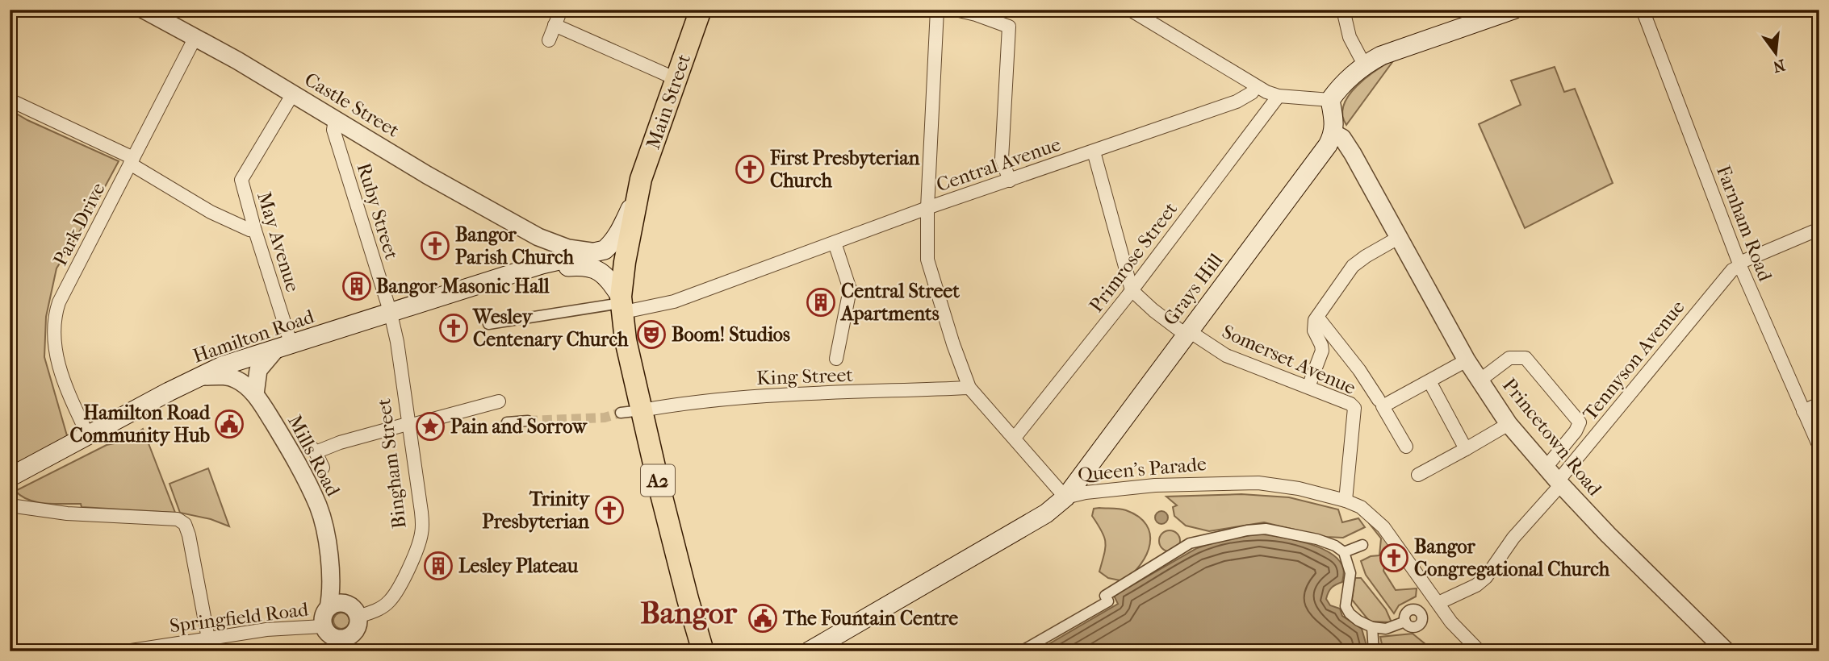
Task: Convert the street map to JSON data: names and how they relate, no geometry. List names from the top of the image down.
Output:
{
  "streets": {
    "main road": [
      "Main Street",
      "Grays Hill",
      "Hamilton Road",
      "Queen's Parade",
      "A2"
    ],
    "street": [
      "Castle Street",
      "Central Avenue",
      "Ruby Street",
      "Farnham Road",
      "Park Drive",
      "May Avenue",
      "Primrose Street",
      "Somerset Avenue",
      "Tennyson Avenue",
      "King Street",
      "Princetown Road",
      "Mills Road",
      "Bingham Street",
      "Springfield Road"
    ]
  },
  "crossings": [
    ["Main Street", "Castle Street"],
    ["Main Street", "Central Avenue"],
    ["Main Street", "Hamilton Road"],
    ["Main Street", "King Street"],
    ["Castle Street", "Ruby Street"],
    ["Castle Street", "Park Drive"],
    ["Castle Street", "May Avenue"],
    ["Castle Street", "Hamilton Road"],
    ["Central Avenue", "Hamilton Road"],
    ["Ruby Street", "Hamilton Road"],
    ["Ruby Street", "Bingham Street"],
    ["Farnham Road", "Tennyson Avenue"],
    ["Park Drive", "Hamilton Road"],
    ["May Avenue", "Hamilton Road"],
    ["Primrose Street", "Somerset Avenue"],
    ["Grays Hill", "Somerset Avenue"],
    ["Grays Hill", "Princetown Road"],
    ["Grays Hill", "Queen's Parade"],
    ["Hamilton Road", "Mills Road"],
    ["Hamilton Road", "Bingham Street"],
    ["Somerset Avenue", "Queen's Parade"],
    ["Tennyson Avenue", "Princetown Road"],
    ["Tennyson Avenue", "Queen's Parade"],
    ["Mills Road", "Bingham Street"],
    ["Mills Road", "Springfield Road"],
    ["Bingham Street", "Springfield Road"]
  ],
  "districts": ["Bangor"],
  "places": {
    "church": [
      "First Presbyterian Church",
      "Bangor Parish Church",
      "Wesley Centenary Church",
      "Trinity Presbyterian",
      "Bangor Congregational Church"
    ],
    "building": ["Bangor Masonic Hall", "Central Street Apartments", "Lesley Plateau"],
    "theatre": ["Boom! Studios"],
    "public building": ["Hamilton Road Community Hub", "The Fountain Centre"],
    "place": ["Pain and Sorrow"]
  },
  "north": "bottom"
}
